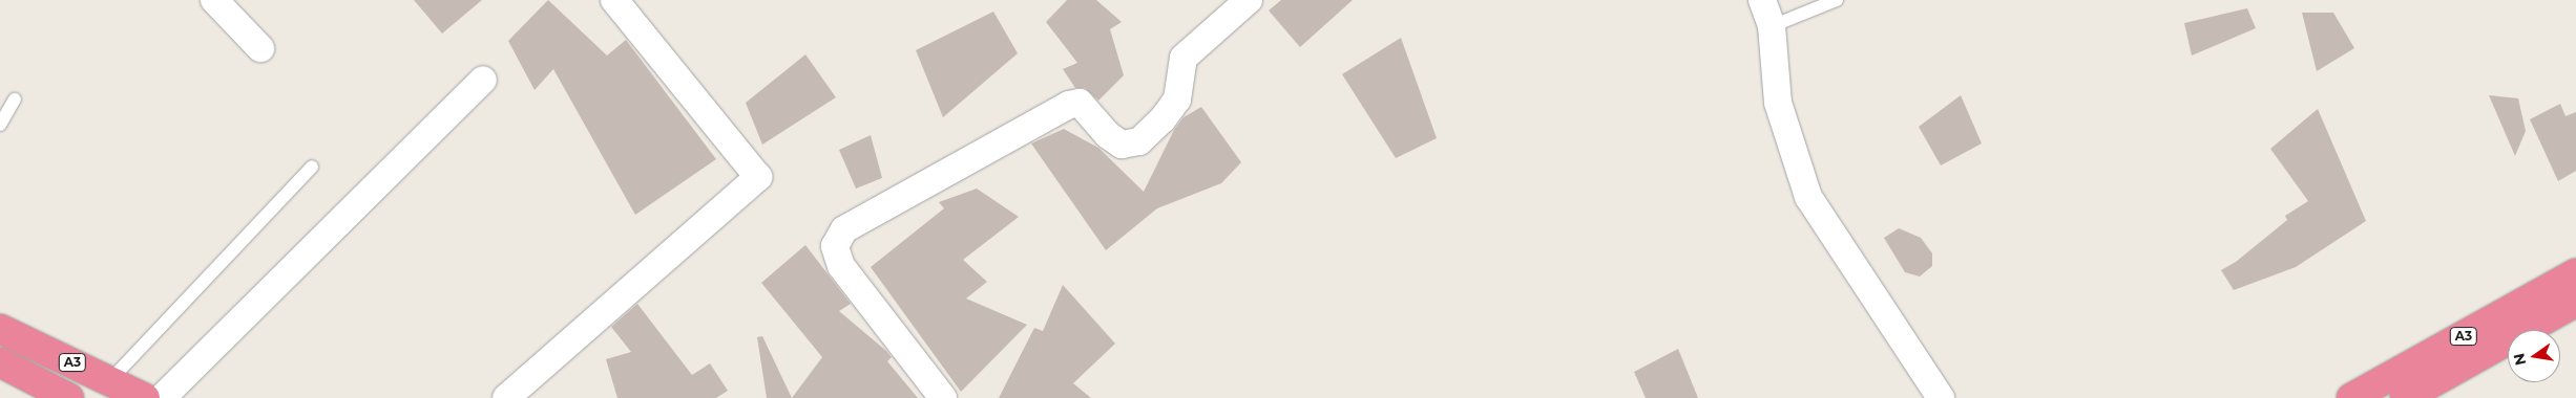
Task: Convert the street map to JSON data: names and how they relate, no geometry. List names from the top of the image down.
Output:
{
  "streets": {
    "highway": ["A3"]
  },
  "north": "left"
}
